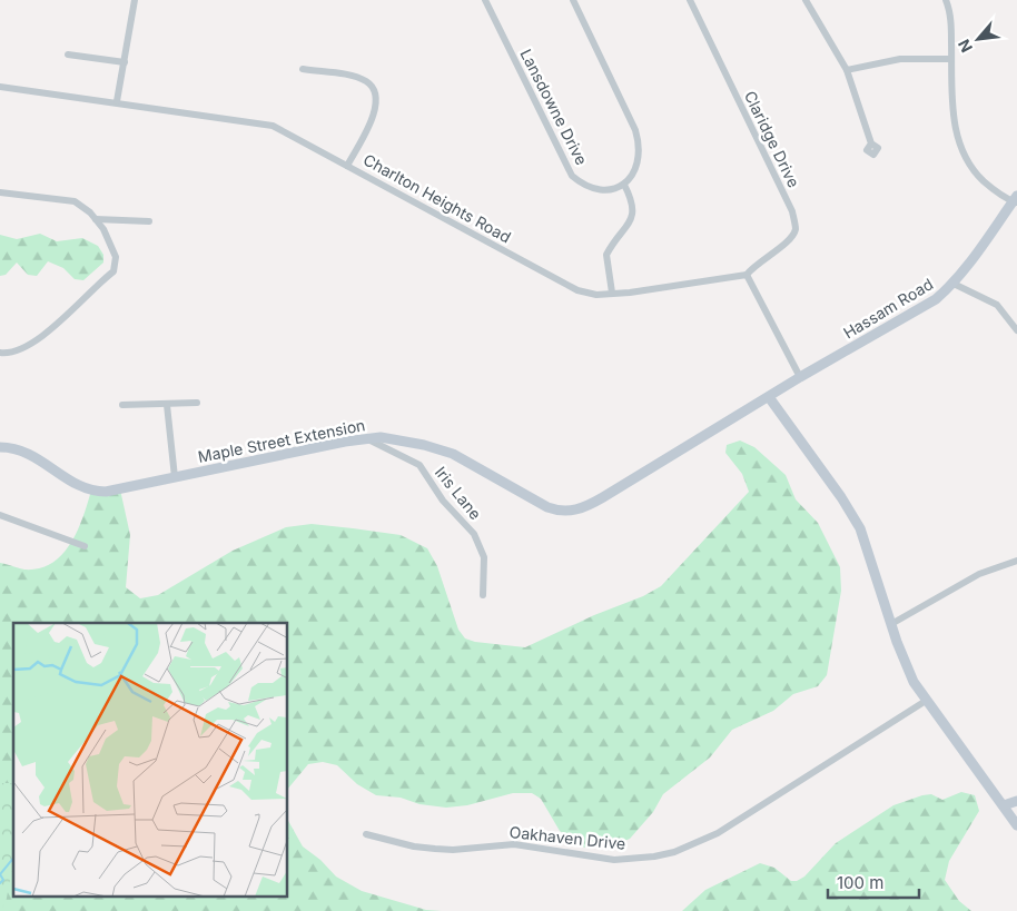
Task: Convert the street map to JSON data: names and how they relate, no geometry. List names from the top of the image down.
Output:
{
  "streets": {
    "street": [
      "Lansdowne Drive",
      "Claridge Drive",
      "Charlton Heights Road",
      "Hassam Road",
      "Maple Street Extension",
      "Iris Lane",
      "Oakhaven Drive"
    ]
  },
  "crossings": [
    ["Claridge Drive", "Charlton Heights Road"],
    ["Hassam Road", "Maple Street Extension"],
    ["Maple Street Extension", "Iris Lane"]
  ],
  "scale_bar": "100 m",
  "north": "bottom left"
}
